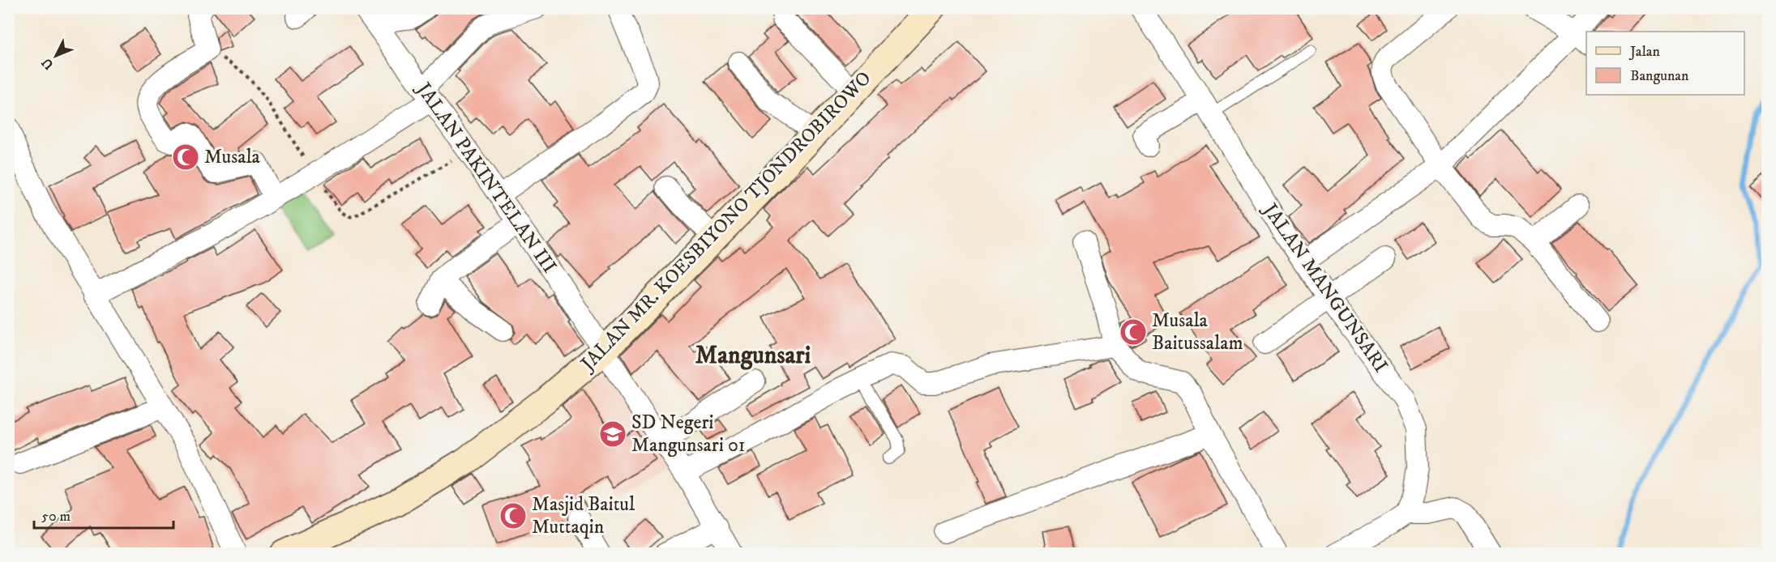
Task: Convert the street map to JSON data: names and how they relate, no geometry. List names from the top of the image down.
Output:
{
  "streets": {
    "main road": ["JALAN MR. KOESBIYONO TJONDROBIROWO"],
    "street": ["JALAN PAKINTELAN III", "JALAN MANGUNSARI"]
  },
  "crossings": [
    ["JALAN PAKINTELAN III", "JALAN MR. KOESBIYONO TJONDROBIROWO"]
  ],
  "districts": ["Mangunsari"],
  "places": {
    "mosque": ["Musala", "Musala Baitussalam", "Masjid Baitul Muttaqin"],
    "school or university": ["SD Negeri Mangunsari 01"]
  },
  "legend": ["Jalan", "Bangunan"],
  "scale_bar": "50 m",
  "north": "bottom left"
}
